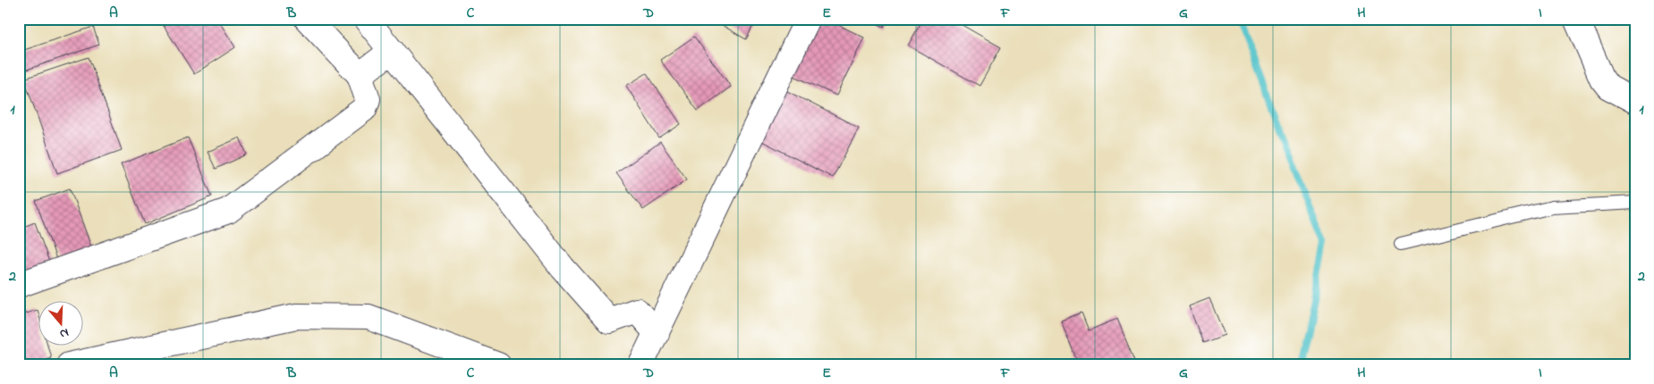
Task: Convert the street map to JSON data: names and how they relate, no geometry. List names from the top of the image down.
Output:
{
  "north": "bottom",
  "grid": {
    "columns": [
      "A",
      "B",
      "C",
      "D",
      "E",
      "F",
      "G",
      "H",
      "I"
    ],
    "rows": ["1", "2"]
  }
}
